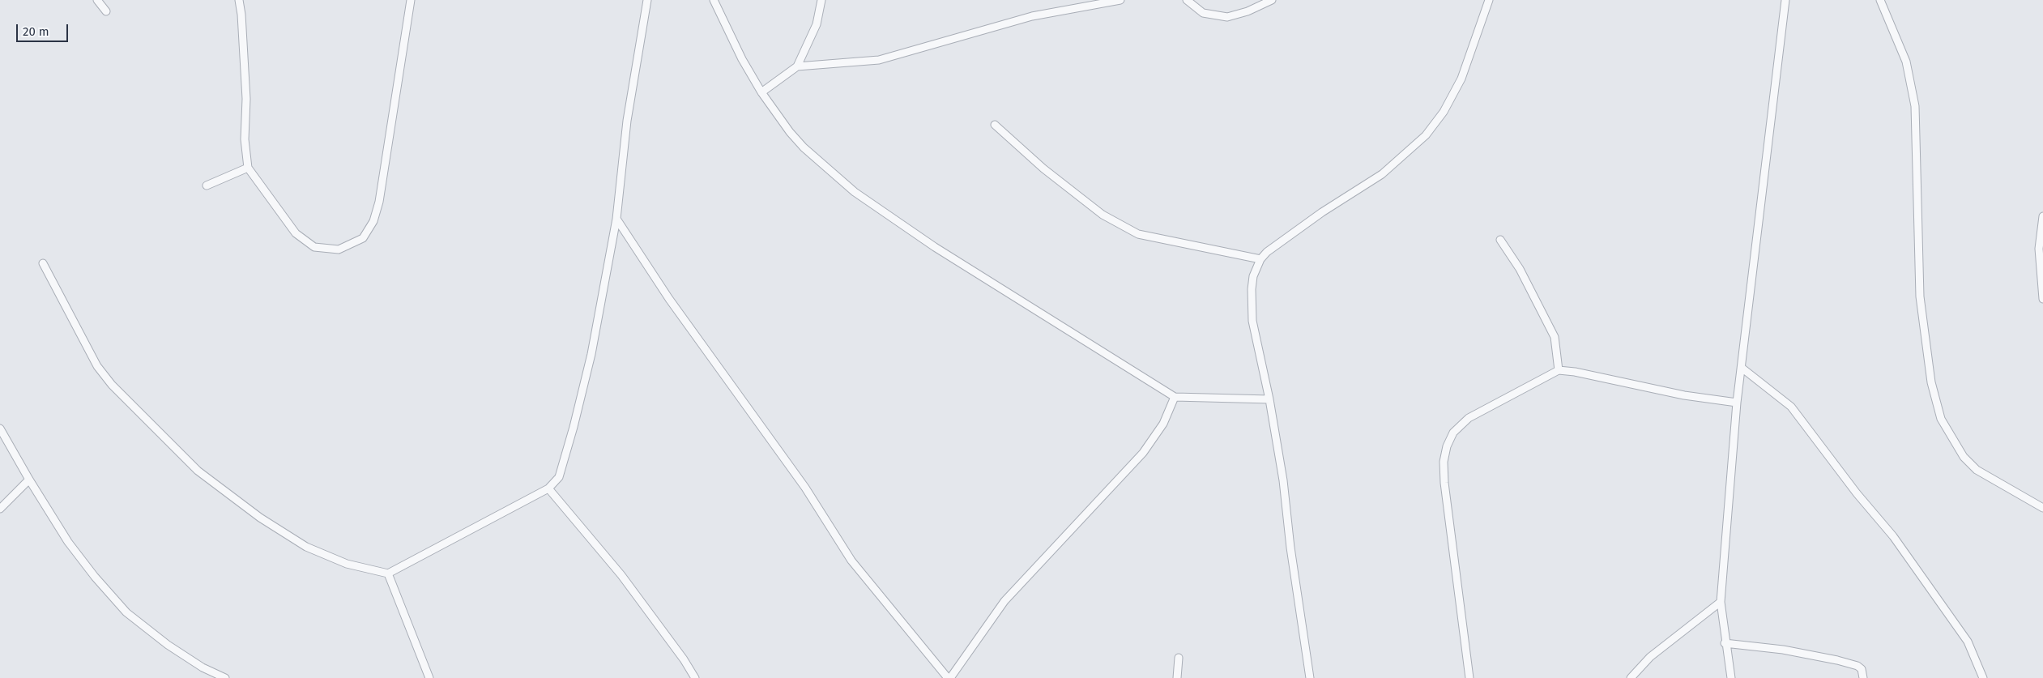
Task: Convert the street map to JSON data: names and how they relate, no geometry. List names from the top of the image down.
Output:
{
  "scale_bar": "20 m"
}
